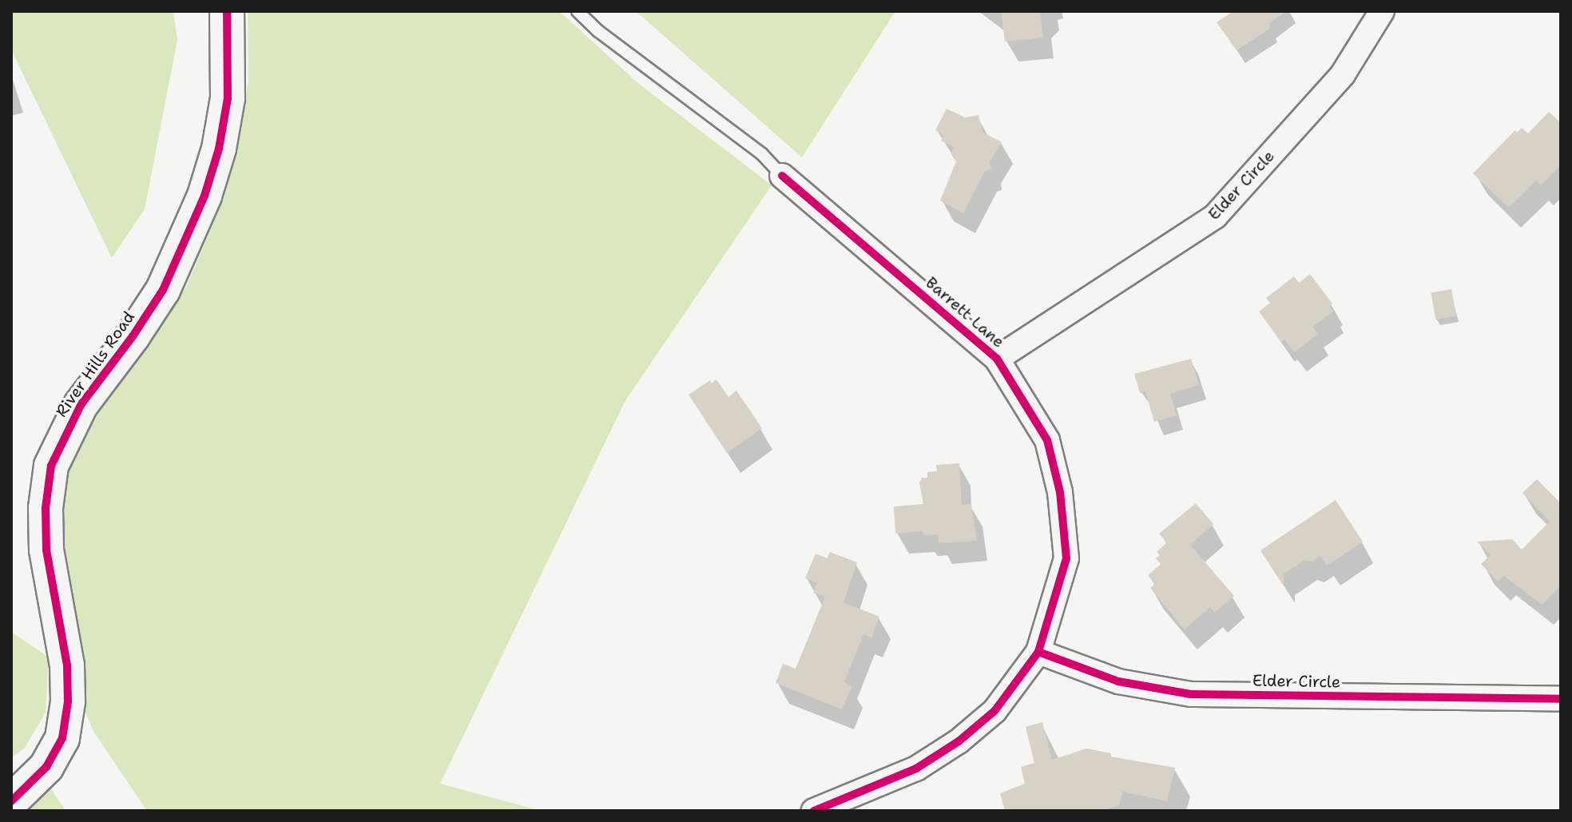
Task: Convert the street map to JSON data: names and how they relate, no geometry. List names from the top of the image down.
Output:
{
  "streets": {
    "street": ["Elder Circle", "Barrett Lane", "River Hills Road"]
  },
  "crossings": [
    ["Elder Circle", "Barrett Lane"]
  ]
}
